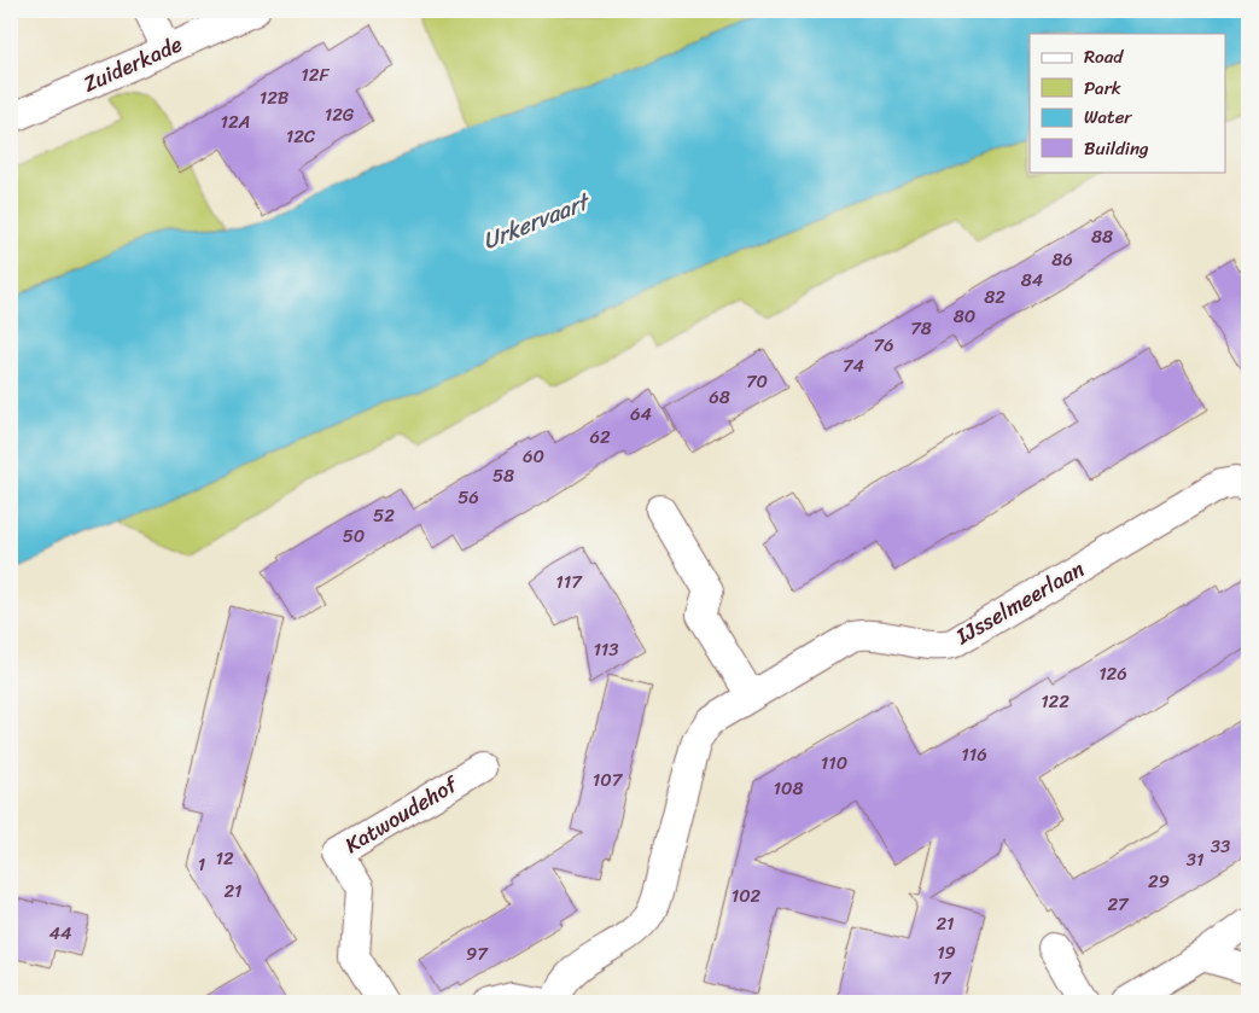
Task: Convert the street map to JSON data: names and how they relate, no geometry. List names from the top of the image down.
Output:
{
  "streets": {
    "street": ["Zuiderkade", "IJsselmeerlaan", "Katwoudehof"]
  },
  "water": ["Urkervaart"],
  "house_numbers": [
    "12F",
    "12B",
    "12G",
    "12A",
    "12C",
    "88",
    "86",
    "84",
    "82",
    "80",
    "78",
    "76",
    "74",
    "70",
    "68",
    "64",
    "62",
    "60",
    "58",
    "56",
    "52",
    "50",
    "117",
    "113",
    "126",
    "122",
    "116",
    "110",
    "107",
    "108",
    "33",
    "12",
    "31",
    "1",
    "29",
    "21",
    "102",
    "27",
    "21",
    "44",
    "19",
    "97",
    "17"
  ],
  "legend": [
    "Road",
    "Park",
    "Water",
    "Building"
  ]
}
